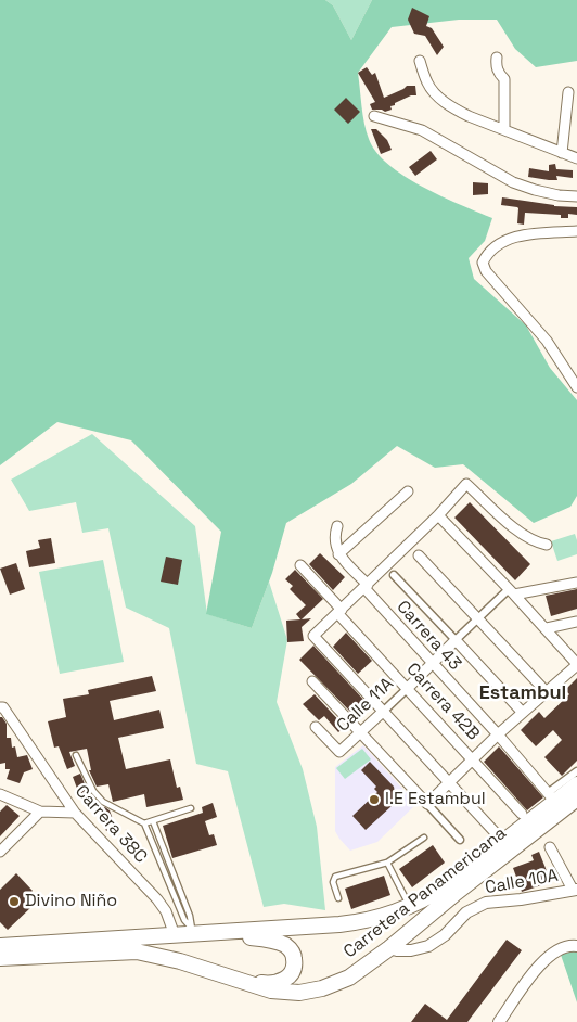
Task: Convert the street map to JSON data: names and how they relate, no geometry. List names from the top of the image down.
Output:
{
  "streets": {
    "highway": ["Carretera Panamericana"],
    "street": [
      "Carrera 43",
      "Carrera 42B",
      "Calle 11A",
      "Carrera 38C",
      "Calle 10A"
    ]
  },
  "crossings": [
    ["Carrera 43", "Calle 11A"],
    ["Carrera 43", "Carretera Panamericana"],
    ["Carrera 42B", "Calle 11A"],
    ["Carrera 38C", "Carretera Panamericana"],
    ["Calle 10A", "Carretera Panamericana"]
  ],
  "districts": ["Estambul"],
  "places": ["I.E Estambul", "Divino Niño"]
}
